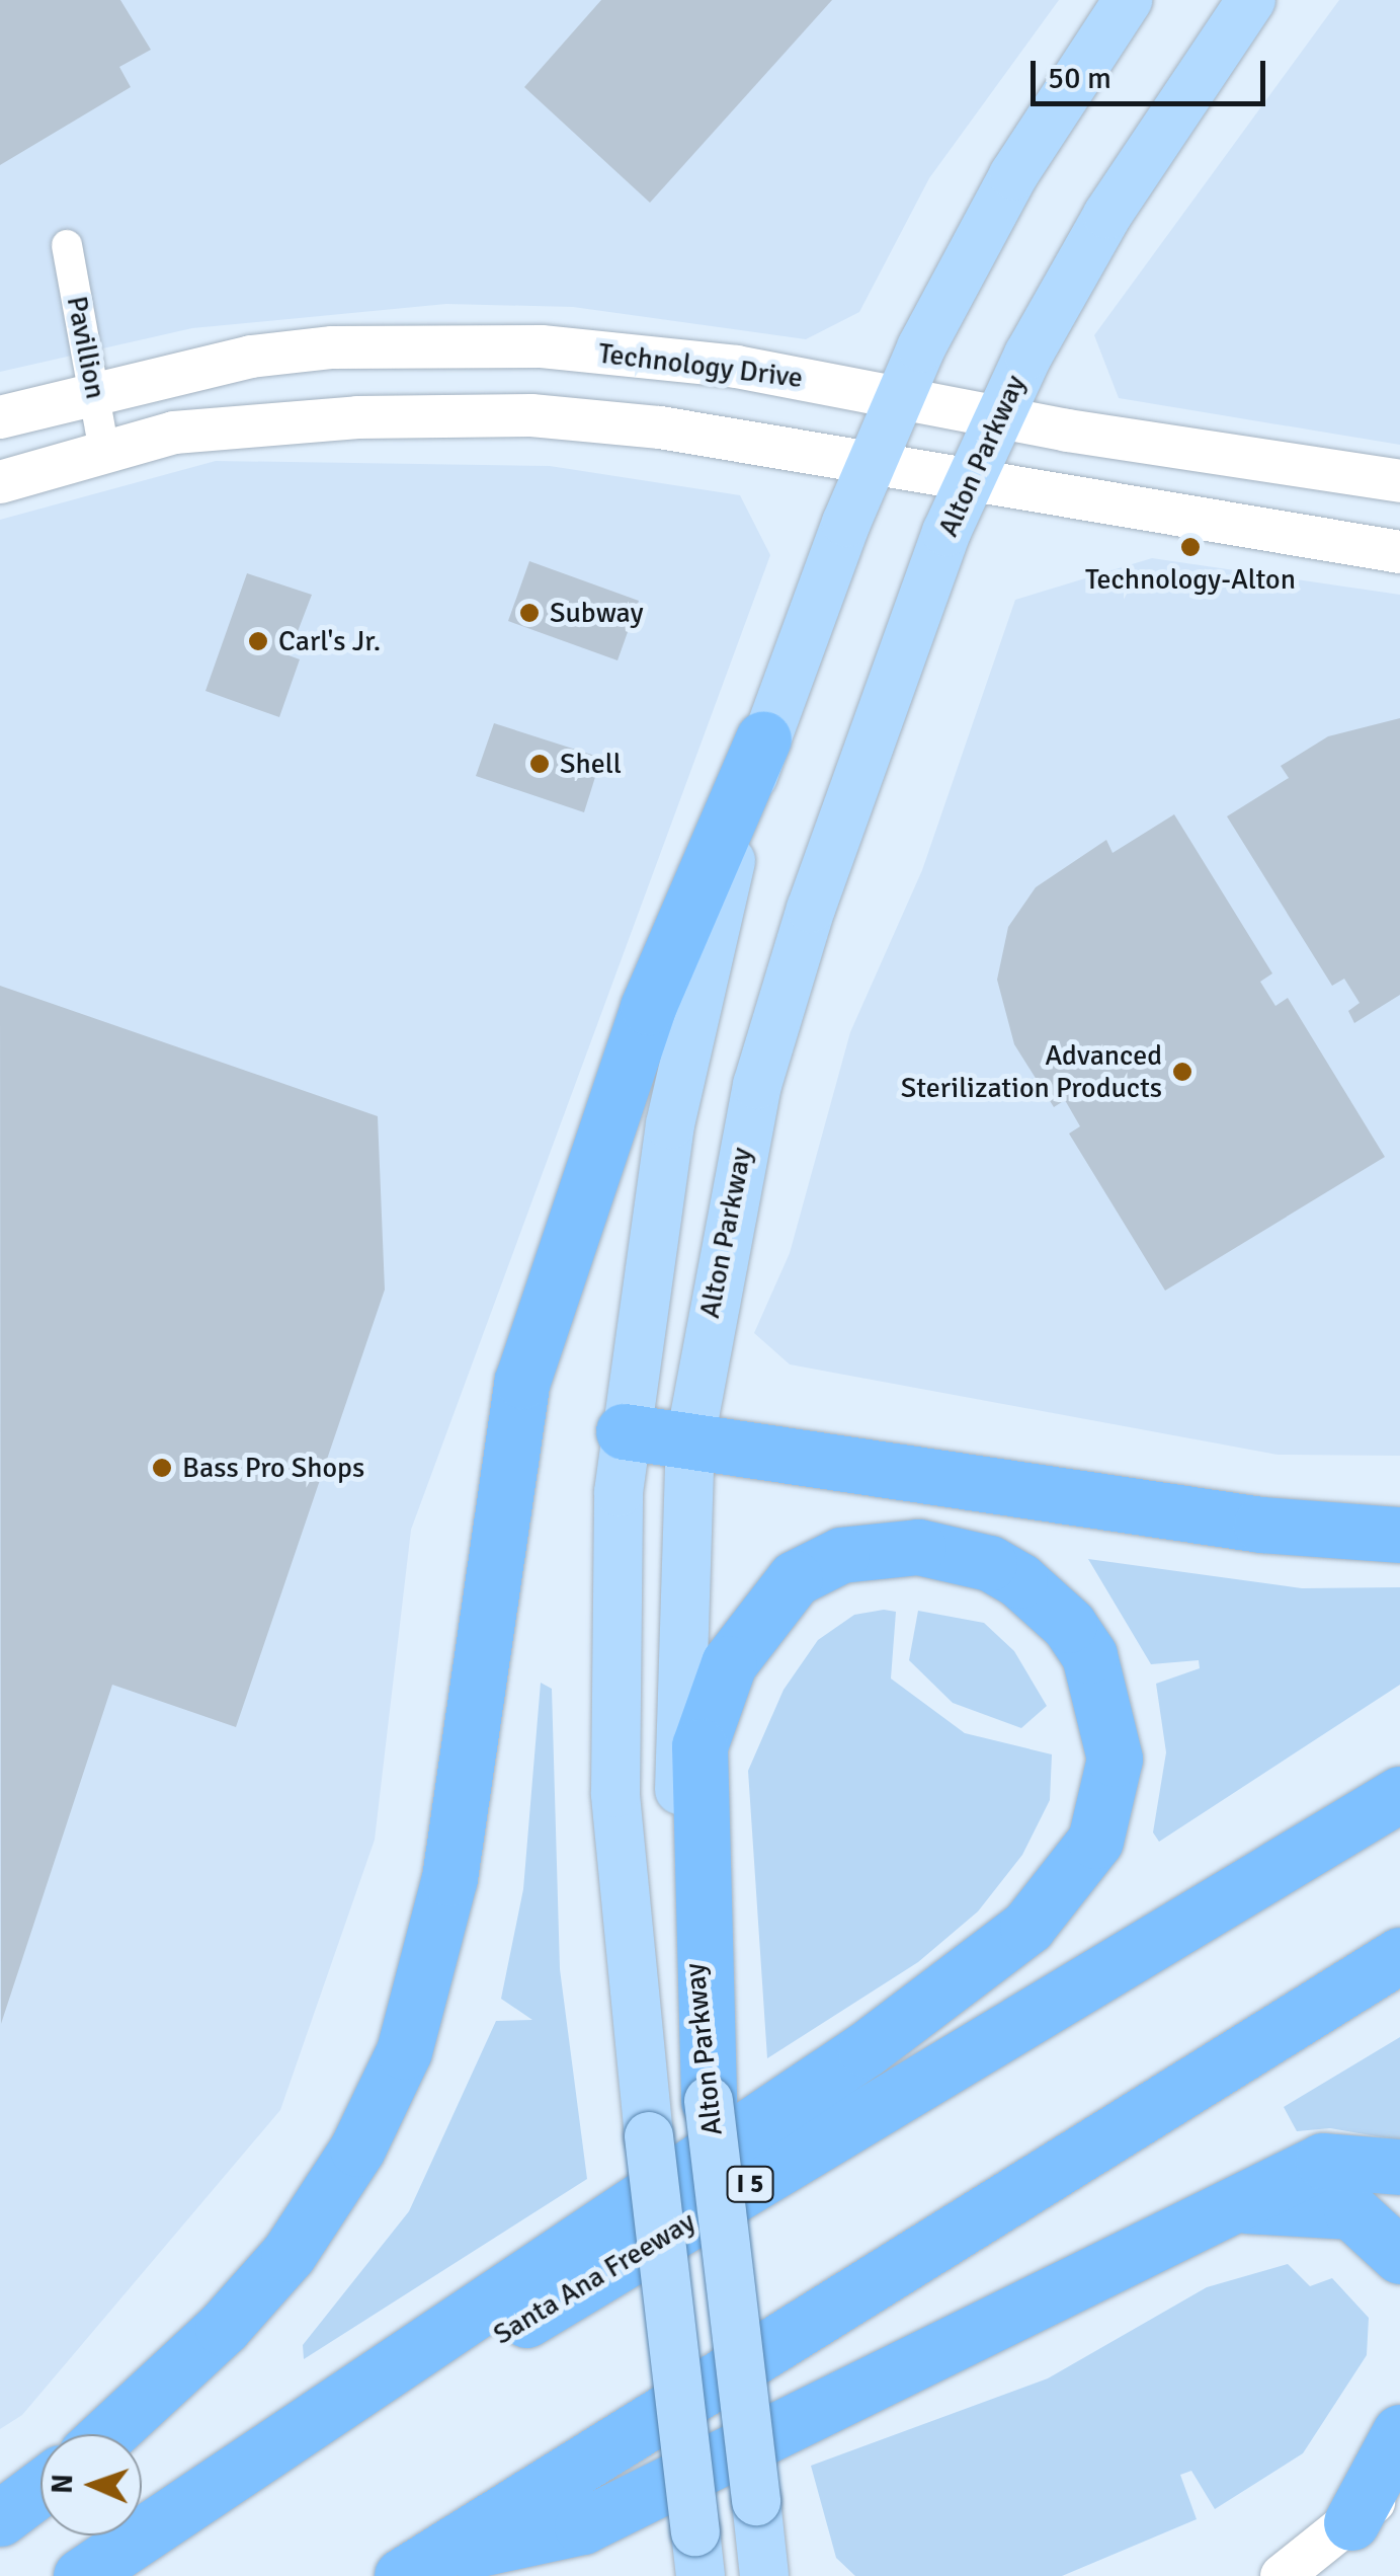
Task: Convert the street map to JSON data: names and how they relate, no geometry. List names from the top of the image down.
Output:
{
  "streets": {
    "highway": ["I 5", "Santa Ana Freeway"],
    "main road": ["Alton Parkway"],
    "street": ["Pavillion", "Technology Drive"]
  },
  "crossings": [
    ["Pavillion", "Technology Drive"],
    ["Technology Drive", "Alton Parkway"]
  ],
  "places": [
    "Technology-Alton",
    "Subway",
    "Carl's Jr.",
    "Shell",
    "Advanced Sterilization Products",
    "Bass Pro Shops"
  ],
  "scale_bar": "50 m",
  "north": "left"
}
